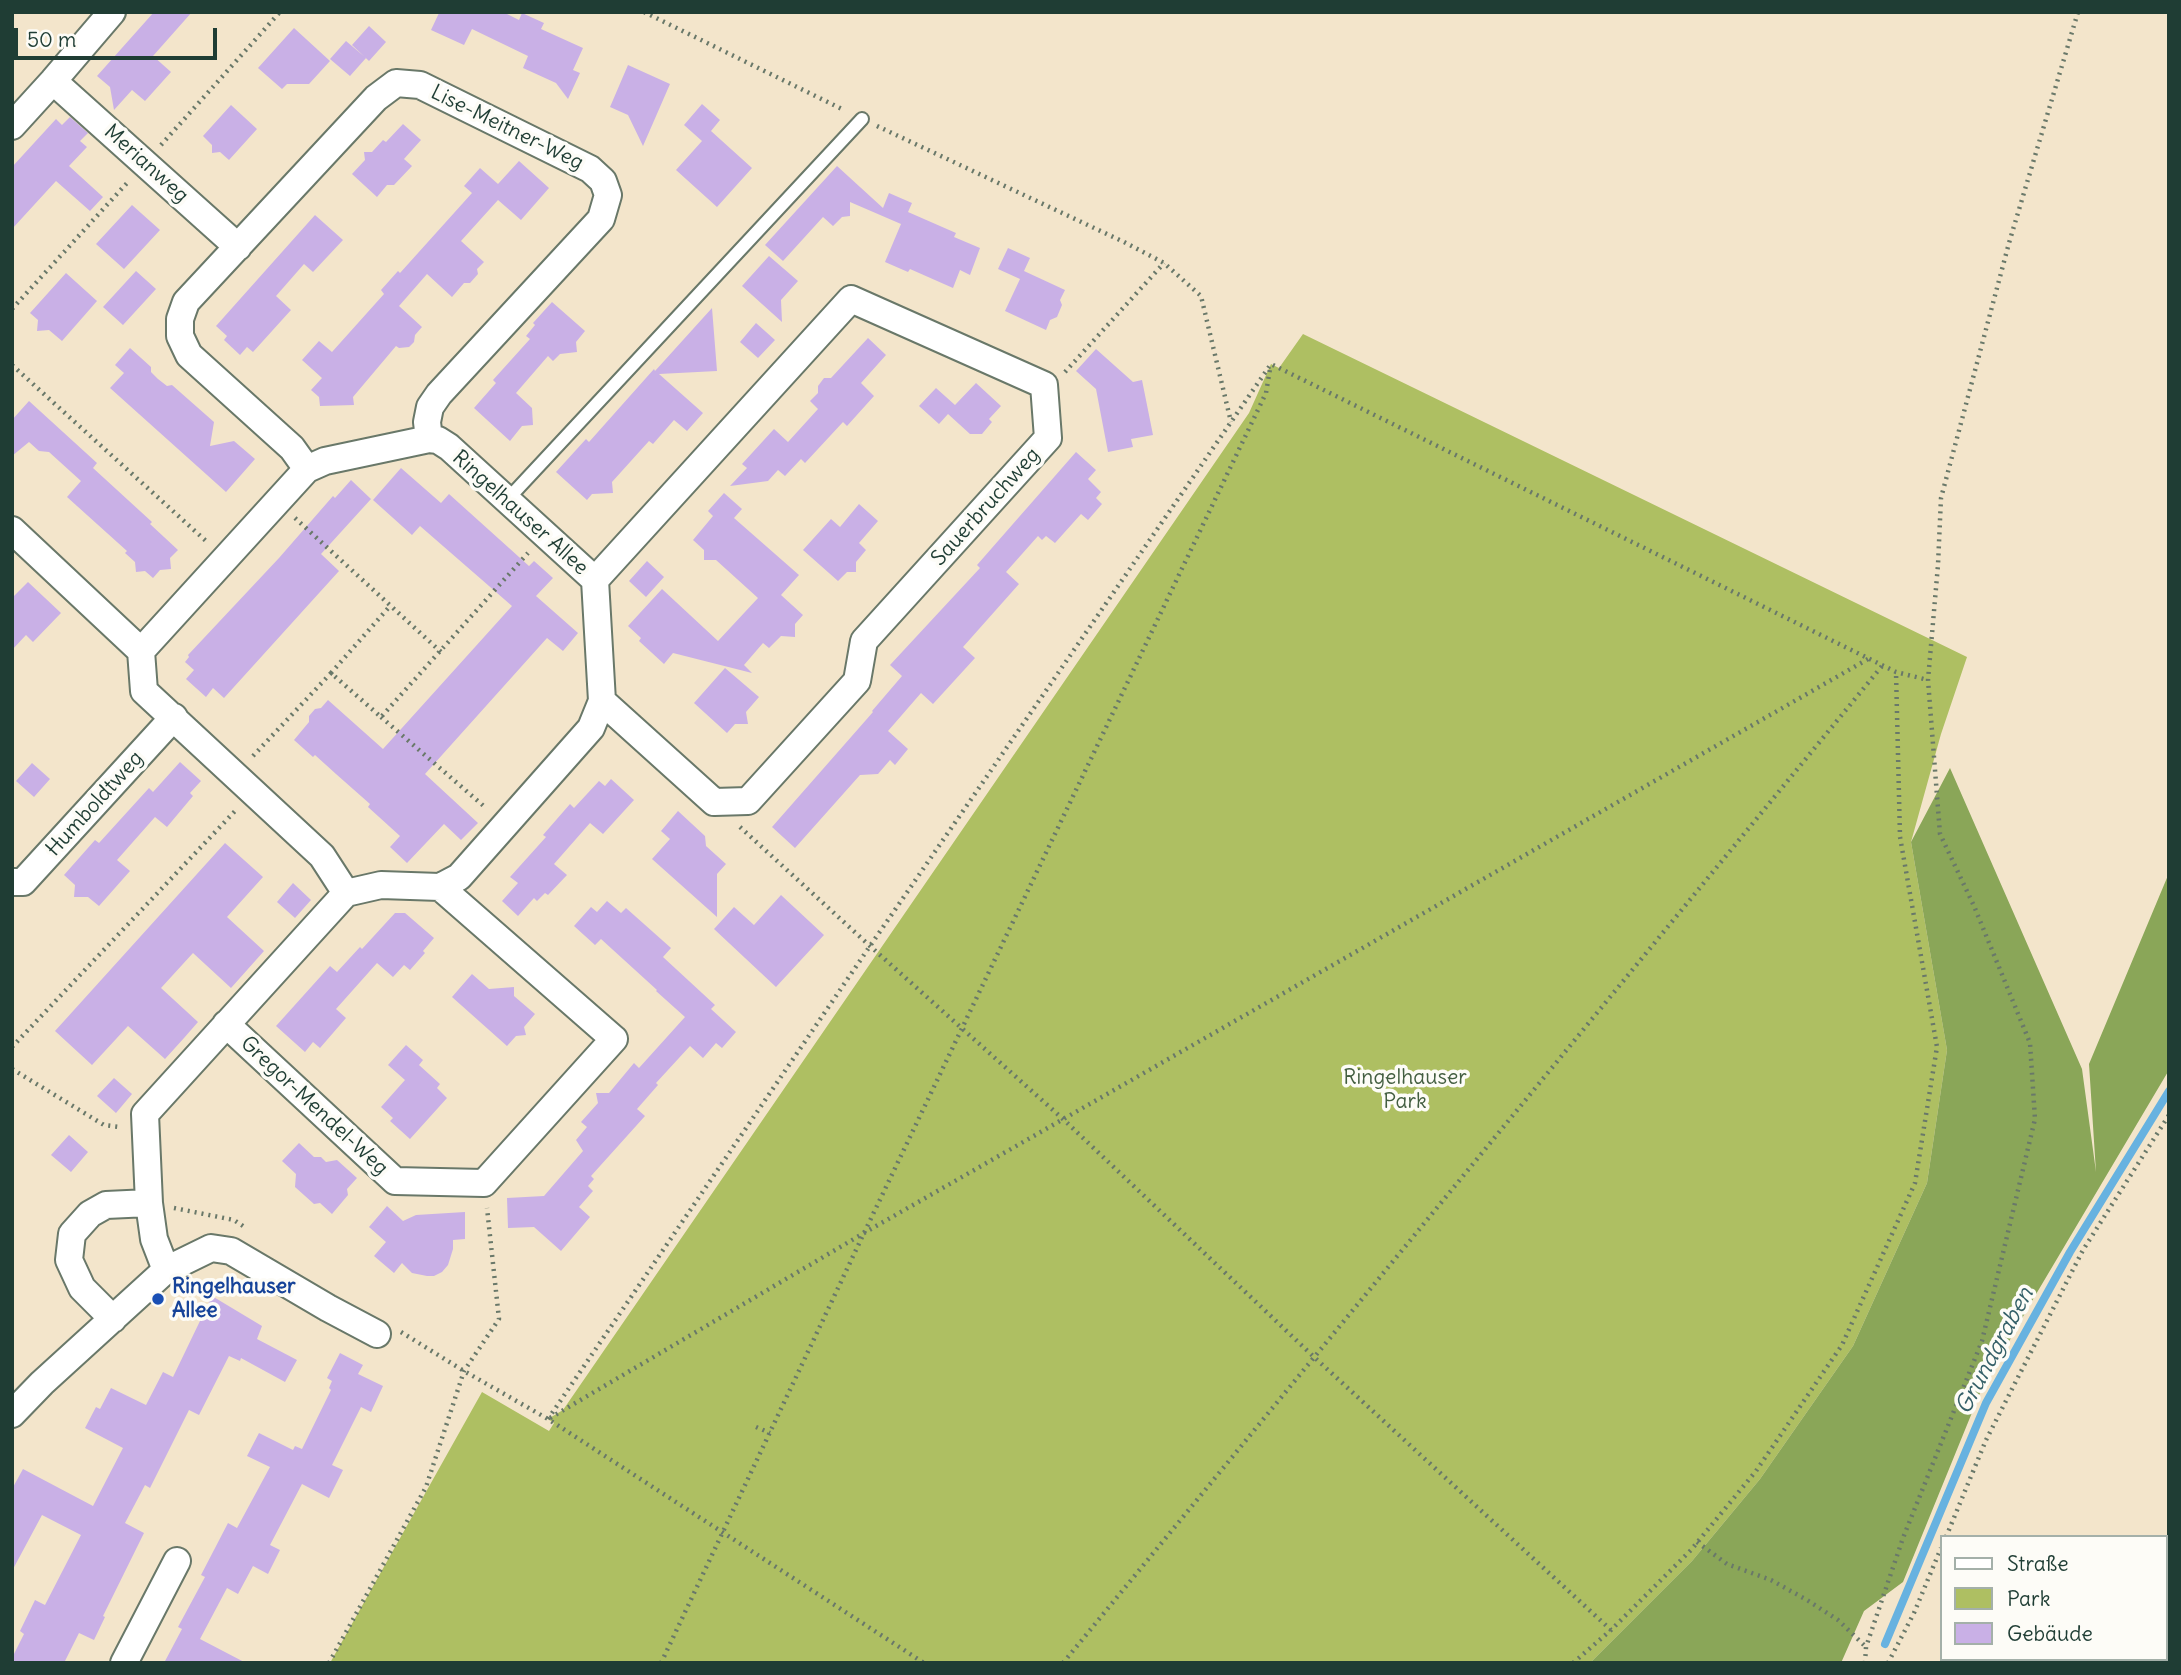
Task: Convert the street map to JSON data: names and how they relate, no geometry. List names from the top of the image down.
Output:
{
  "streets": {
    "street": [
      "Lise-Meitner-Weg",
      "Merianweg",
      "Sauerbruchweg",
      "Ringelhauser Allee",
      "Humboldtweg",
      "Gregor-Mendel-Weg"
    ]
  },
  "crossings": [
    ["Lise-Meitner-Weg", "Merianweg"],
    ["Lise-Meitner-Weg", "Ringelhauser Allee"]
  ],
  "water": ["Grundgraben"],
  "parks": ["Ringelhauser Park"],
  "places": ["Ringelhauser Allee"],
  "legend": ["Straße", "Park", "Gebäude"],
  "scale_bar": "50 m"
}
